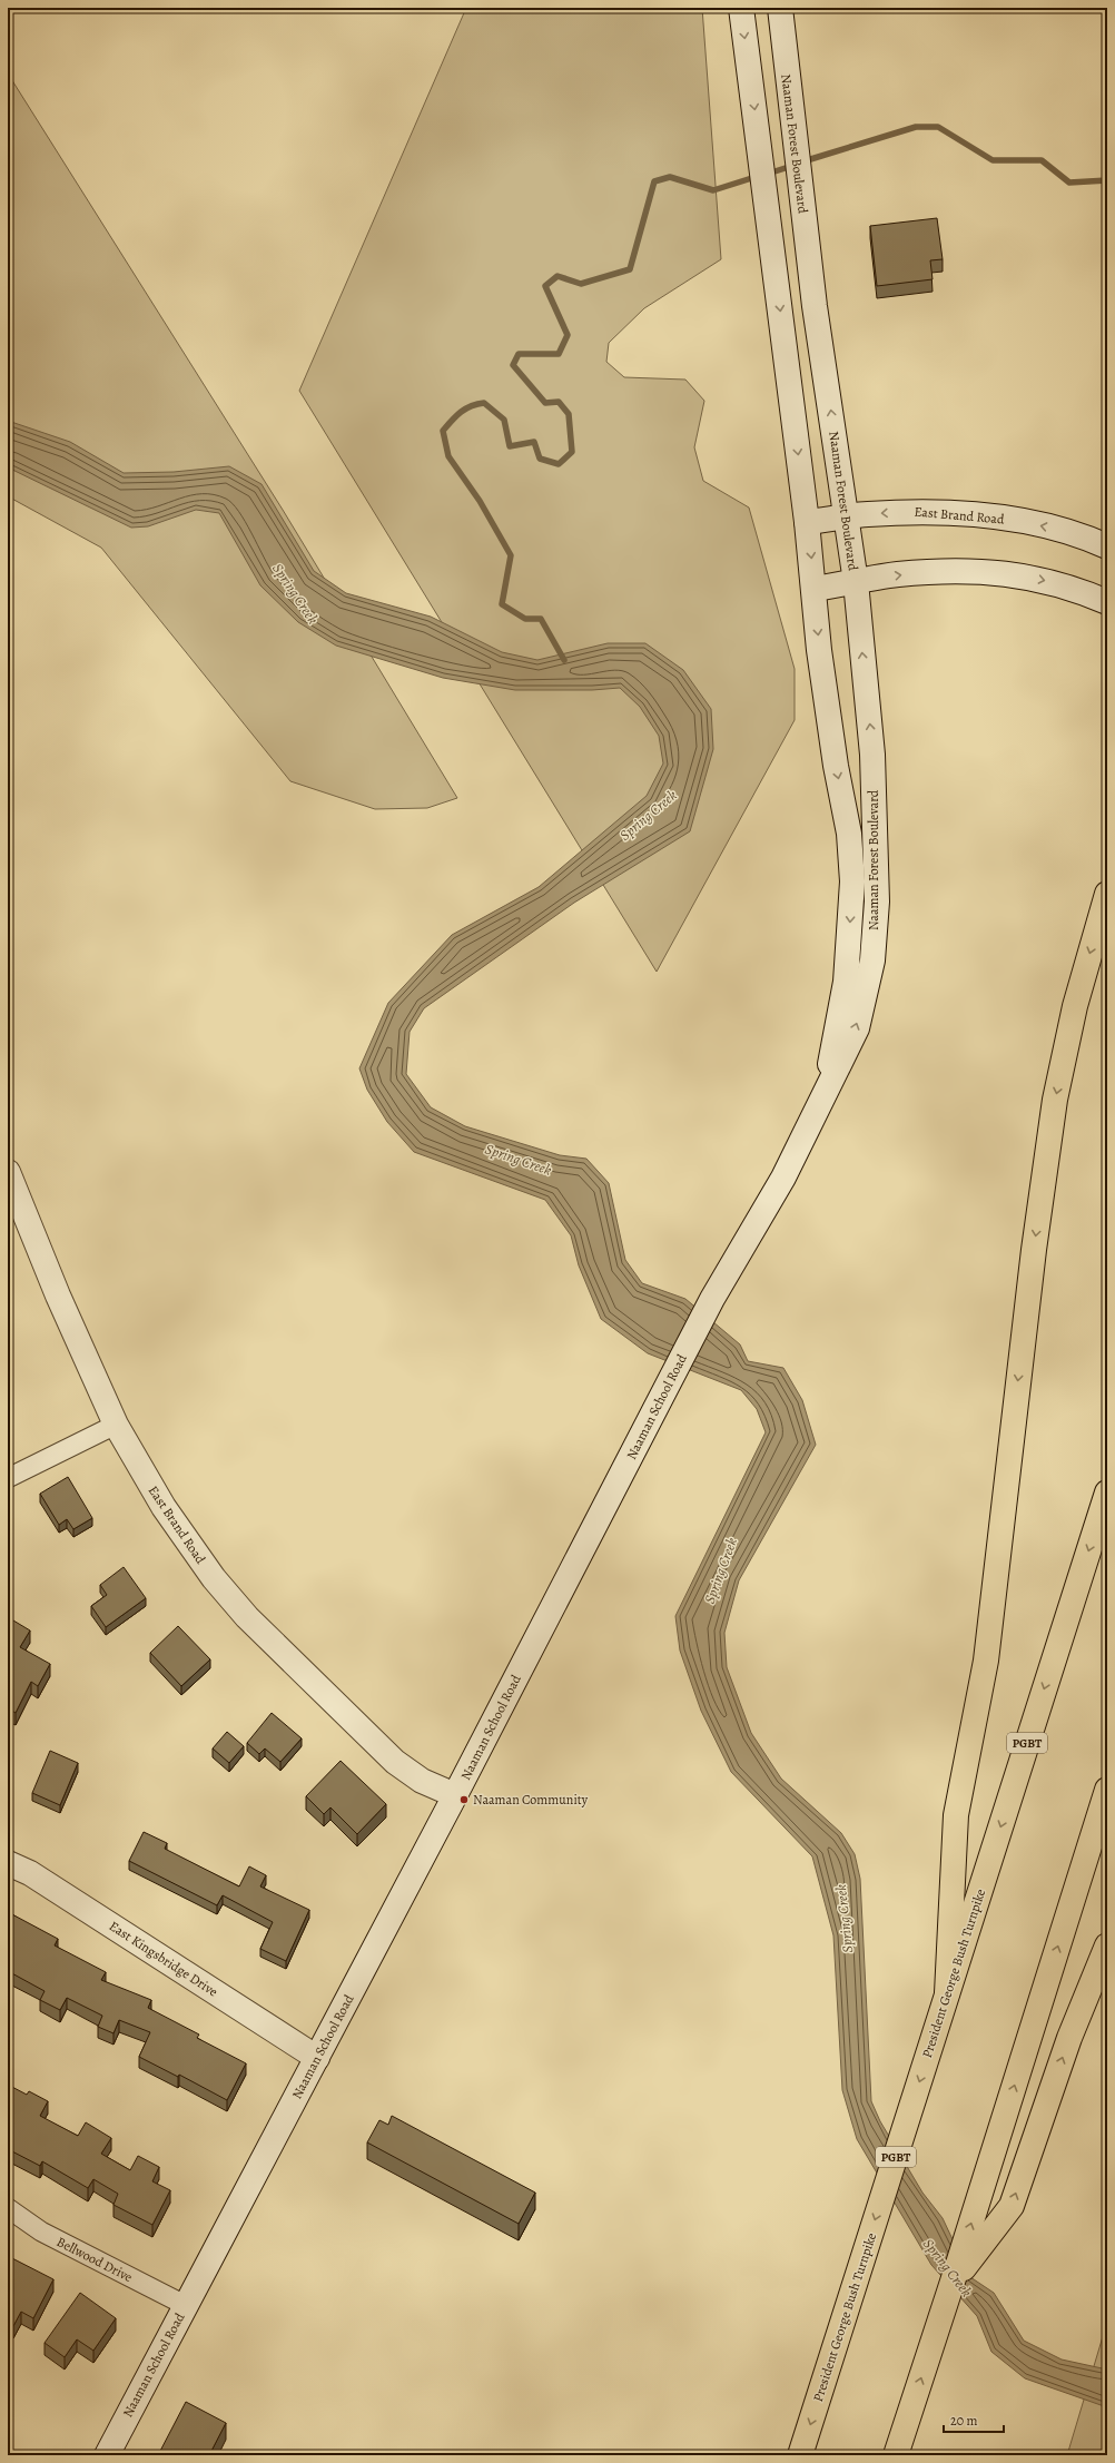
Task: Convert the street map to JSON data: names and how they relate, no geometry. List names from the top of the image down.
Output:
{
  "streets": {
    "highway": ["PGBT", "President George Bush Turnpike"],
    "main road": [
      "Naaman Forest Boulevard",
      "East Brand Road",
      "Naaman School Road",
      "East Kingsbridge Drive"
    ],
    "street": ["Bellwood Drive"]
  },
  "crossings": [
    ["Naaman Forest Boulevard", "East Brand Road"],
    ["Naaman Forest Boulevard", "Naaman School Road"],
    ["East Brand Road", "Naaman School Road"],
    ["Naaman School Road", "East Kingsbridge Drive"],
    ["Naaman School Road", "Bellwood Drive"]
  ],
  "water": ["Spring Creek"],
  "places": ["Naaman Community"],
  "scale_bar": "20 m"
}
